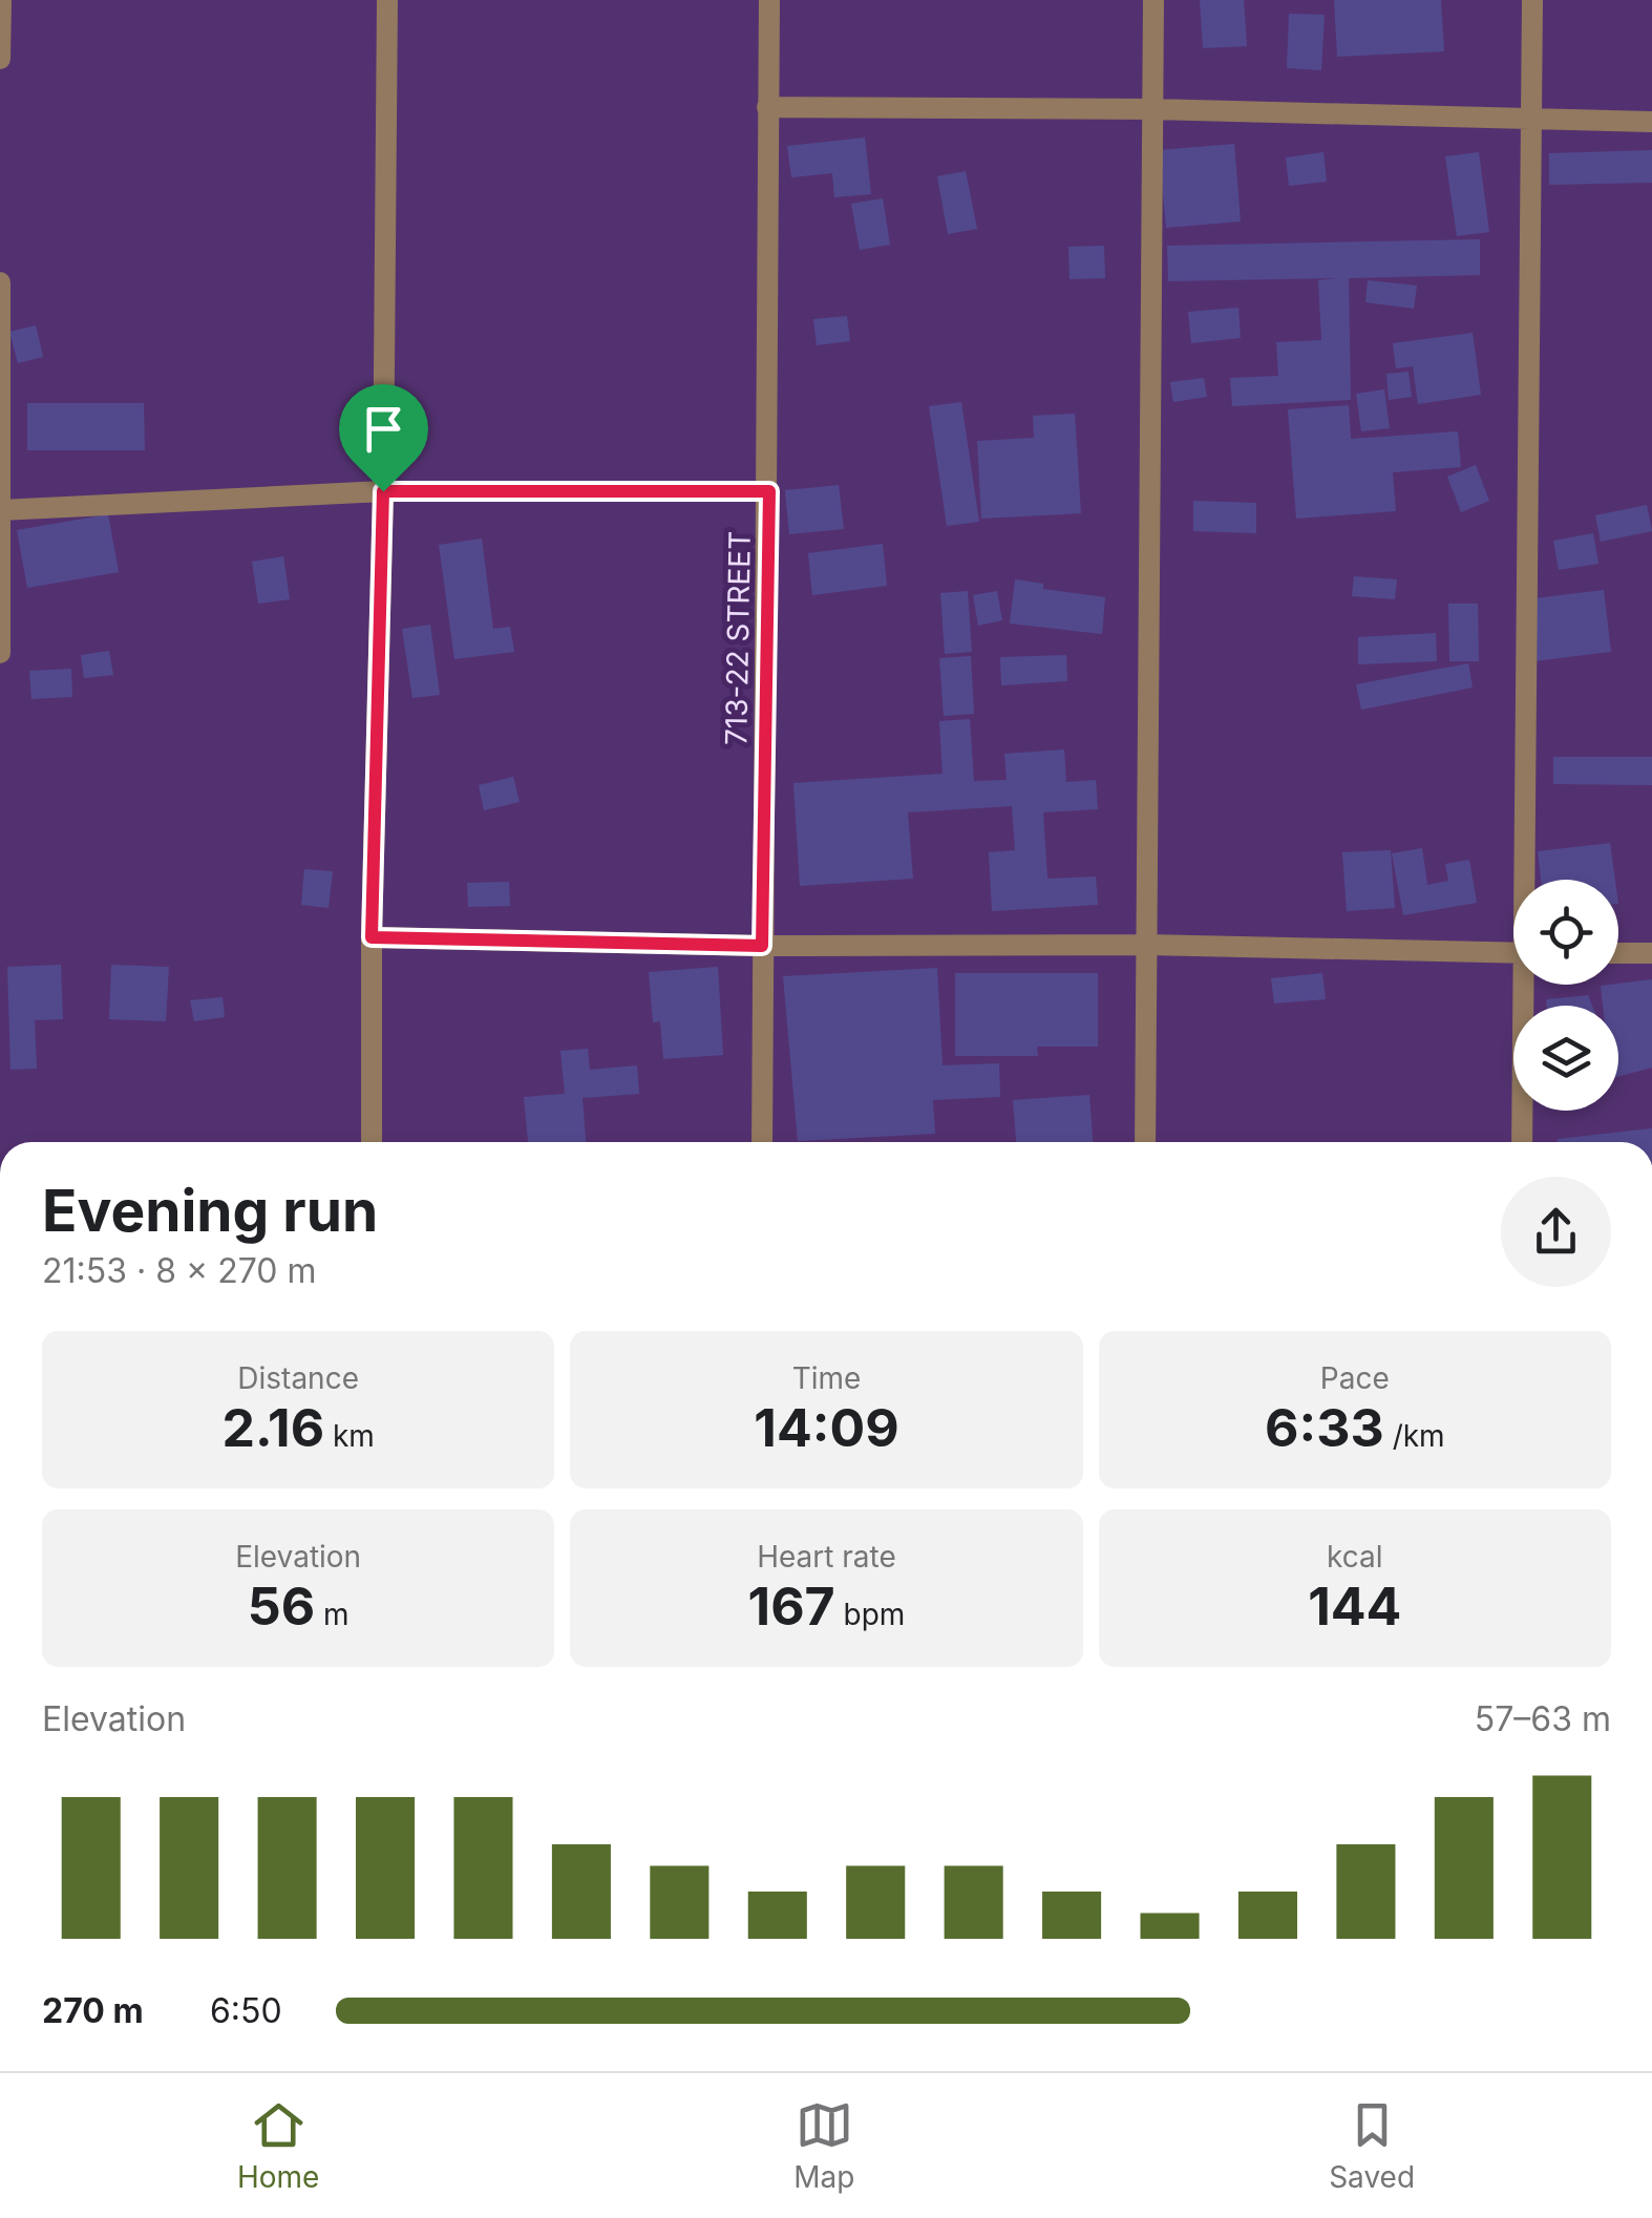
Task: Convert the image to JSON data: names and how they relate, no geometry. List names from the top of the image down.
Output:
{
  "streets": {
    "street": ["713-22 STREET"]
  },
  "page": {
    "heading": ["Evening run", "21:53 · 8 × 270 m"],
    "stats": [
      ["Distance", "2.16 km"],
      ["Time", "14:09"],
      ["Pace", "6:33 /km"],
      ["Elevation", "56 m"],
      ["Heart rate", "167 bpm"],
      ["kcal", "144"]
    ],
    "chart": ["Elevation", "57–63 m"],
    "list": [
      {
        "name": "270 m",
        "note": "6:50"
      }
    ],
    "tabs": ["Home", "Map", "Saved"]
  }
}
